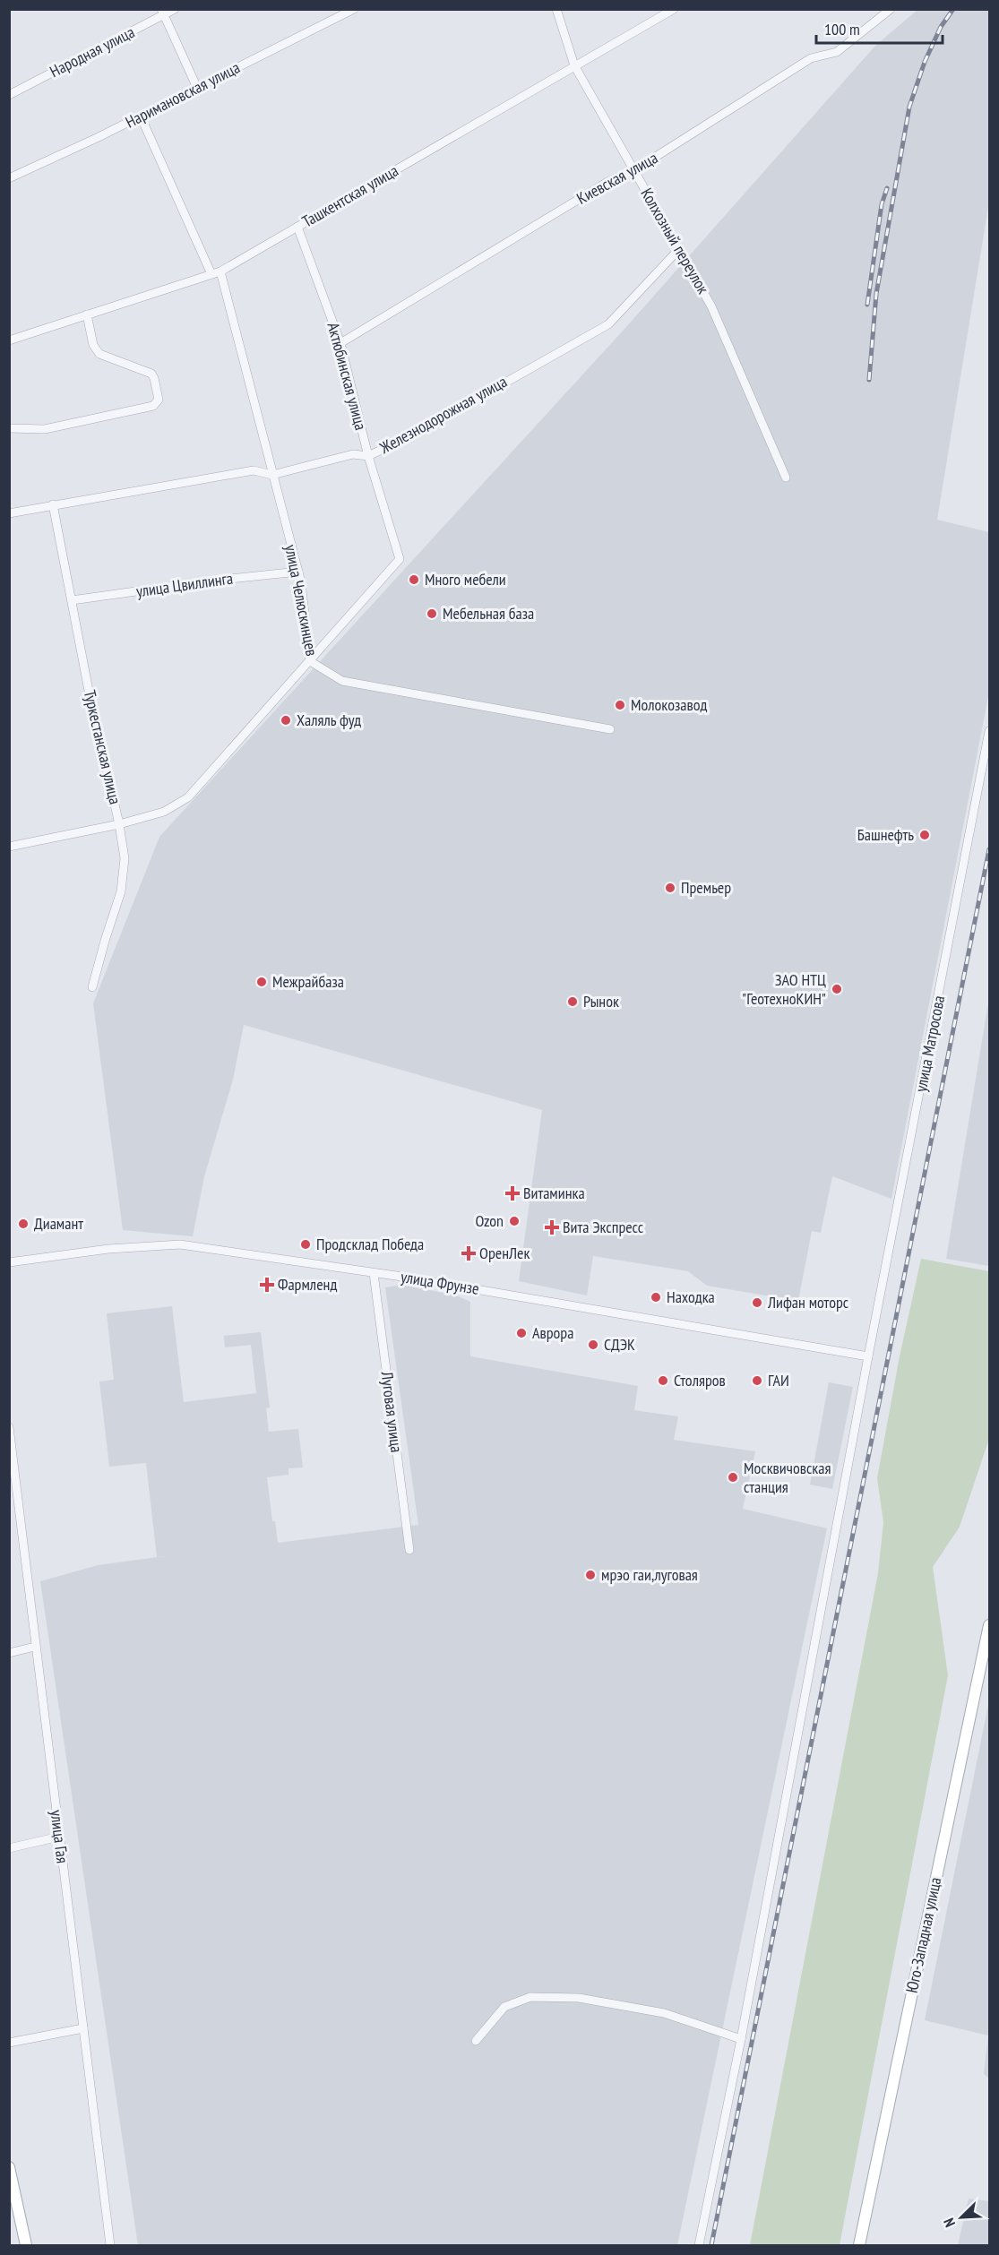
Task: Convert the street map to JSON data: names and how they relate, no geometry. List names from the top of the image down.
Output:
{
  "streets": {
    "main road": ["Юго-Западная улица"],
    "street": [
      "Народная улица",
      "Наримановская улица",
      "Киевская улица",
      "Ташкентская улица",
      "Колхозный переулок",
      "Актюбинская улица",
      "Железнодорожная улица",
      "улица Цвиллинга",
      "улица Челюскинцев",
      "Туркестанская улица",
      "улица Матросова",
      "улица Фрунзе",
      "Луговая улица",
      "улица Гая"
    ]
  },
  "crossings": [
    ["Киевская улица", "Колхозный переулок"],
    ["Киевская улица", "Актюбинская улица"],
    ["Ташкентская улица", "Колхозный переулок"],
    ["Ташкентская улица", "Актюбинская улица"],
    ["Ташкентская улица", "улица Челюскинцев"],
    ["Колхозный переулок", "Железнодорожная улица"],
    ["Актюбинская улица", "Железнодорожная улица"],
    ["Актюбинская улица", "улица Челюскинцев"],
    ["Железнодорожная улица", "улица Челюскинцев"],
    ["Железнодорожная улица", "Туркестанская улица"],
    ["улица Цвиллинга", "улица Челюскинцев"],
    ["улица Цвиллинга", "Туркестанская улица"],
    ["улица Матросова", "улица Фрунзе"],
    ["улица Фрунзе", "Луговая улица"]
  ],
  "places": {
    "other": [
      "Много мебели",
      "Мебельная база",
      "Молокозавод",
      "Халяль фуд",
      "Башнефть",
      "Премьер",
      "Межрайбаза",
      "ЗАО НТЦ \"ГеотехноКИН\"",
      "Рынок",
      "Ozon",
      "Диамант",
      "Продсклад Победа",
      "Находка",
      "Лифан моторс",
      "Аврора",
      "СДЭК",
      "Столяров",
      "ГАИ",
      "Москвичовская станция",
      "мрэо гаи,луговая"
    ],
    "health": [
      "Витаминка",
      "Вита Экспресс",
      "ОренЛек",
      "Фармленд"
    ]
  },
  "scale_bar": "100 m",
  "north": "bottom left"
}
